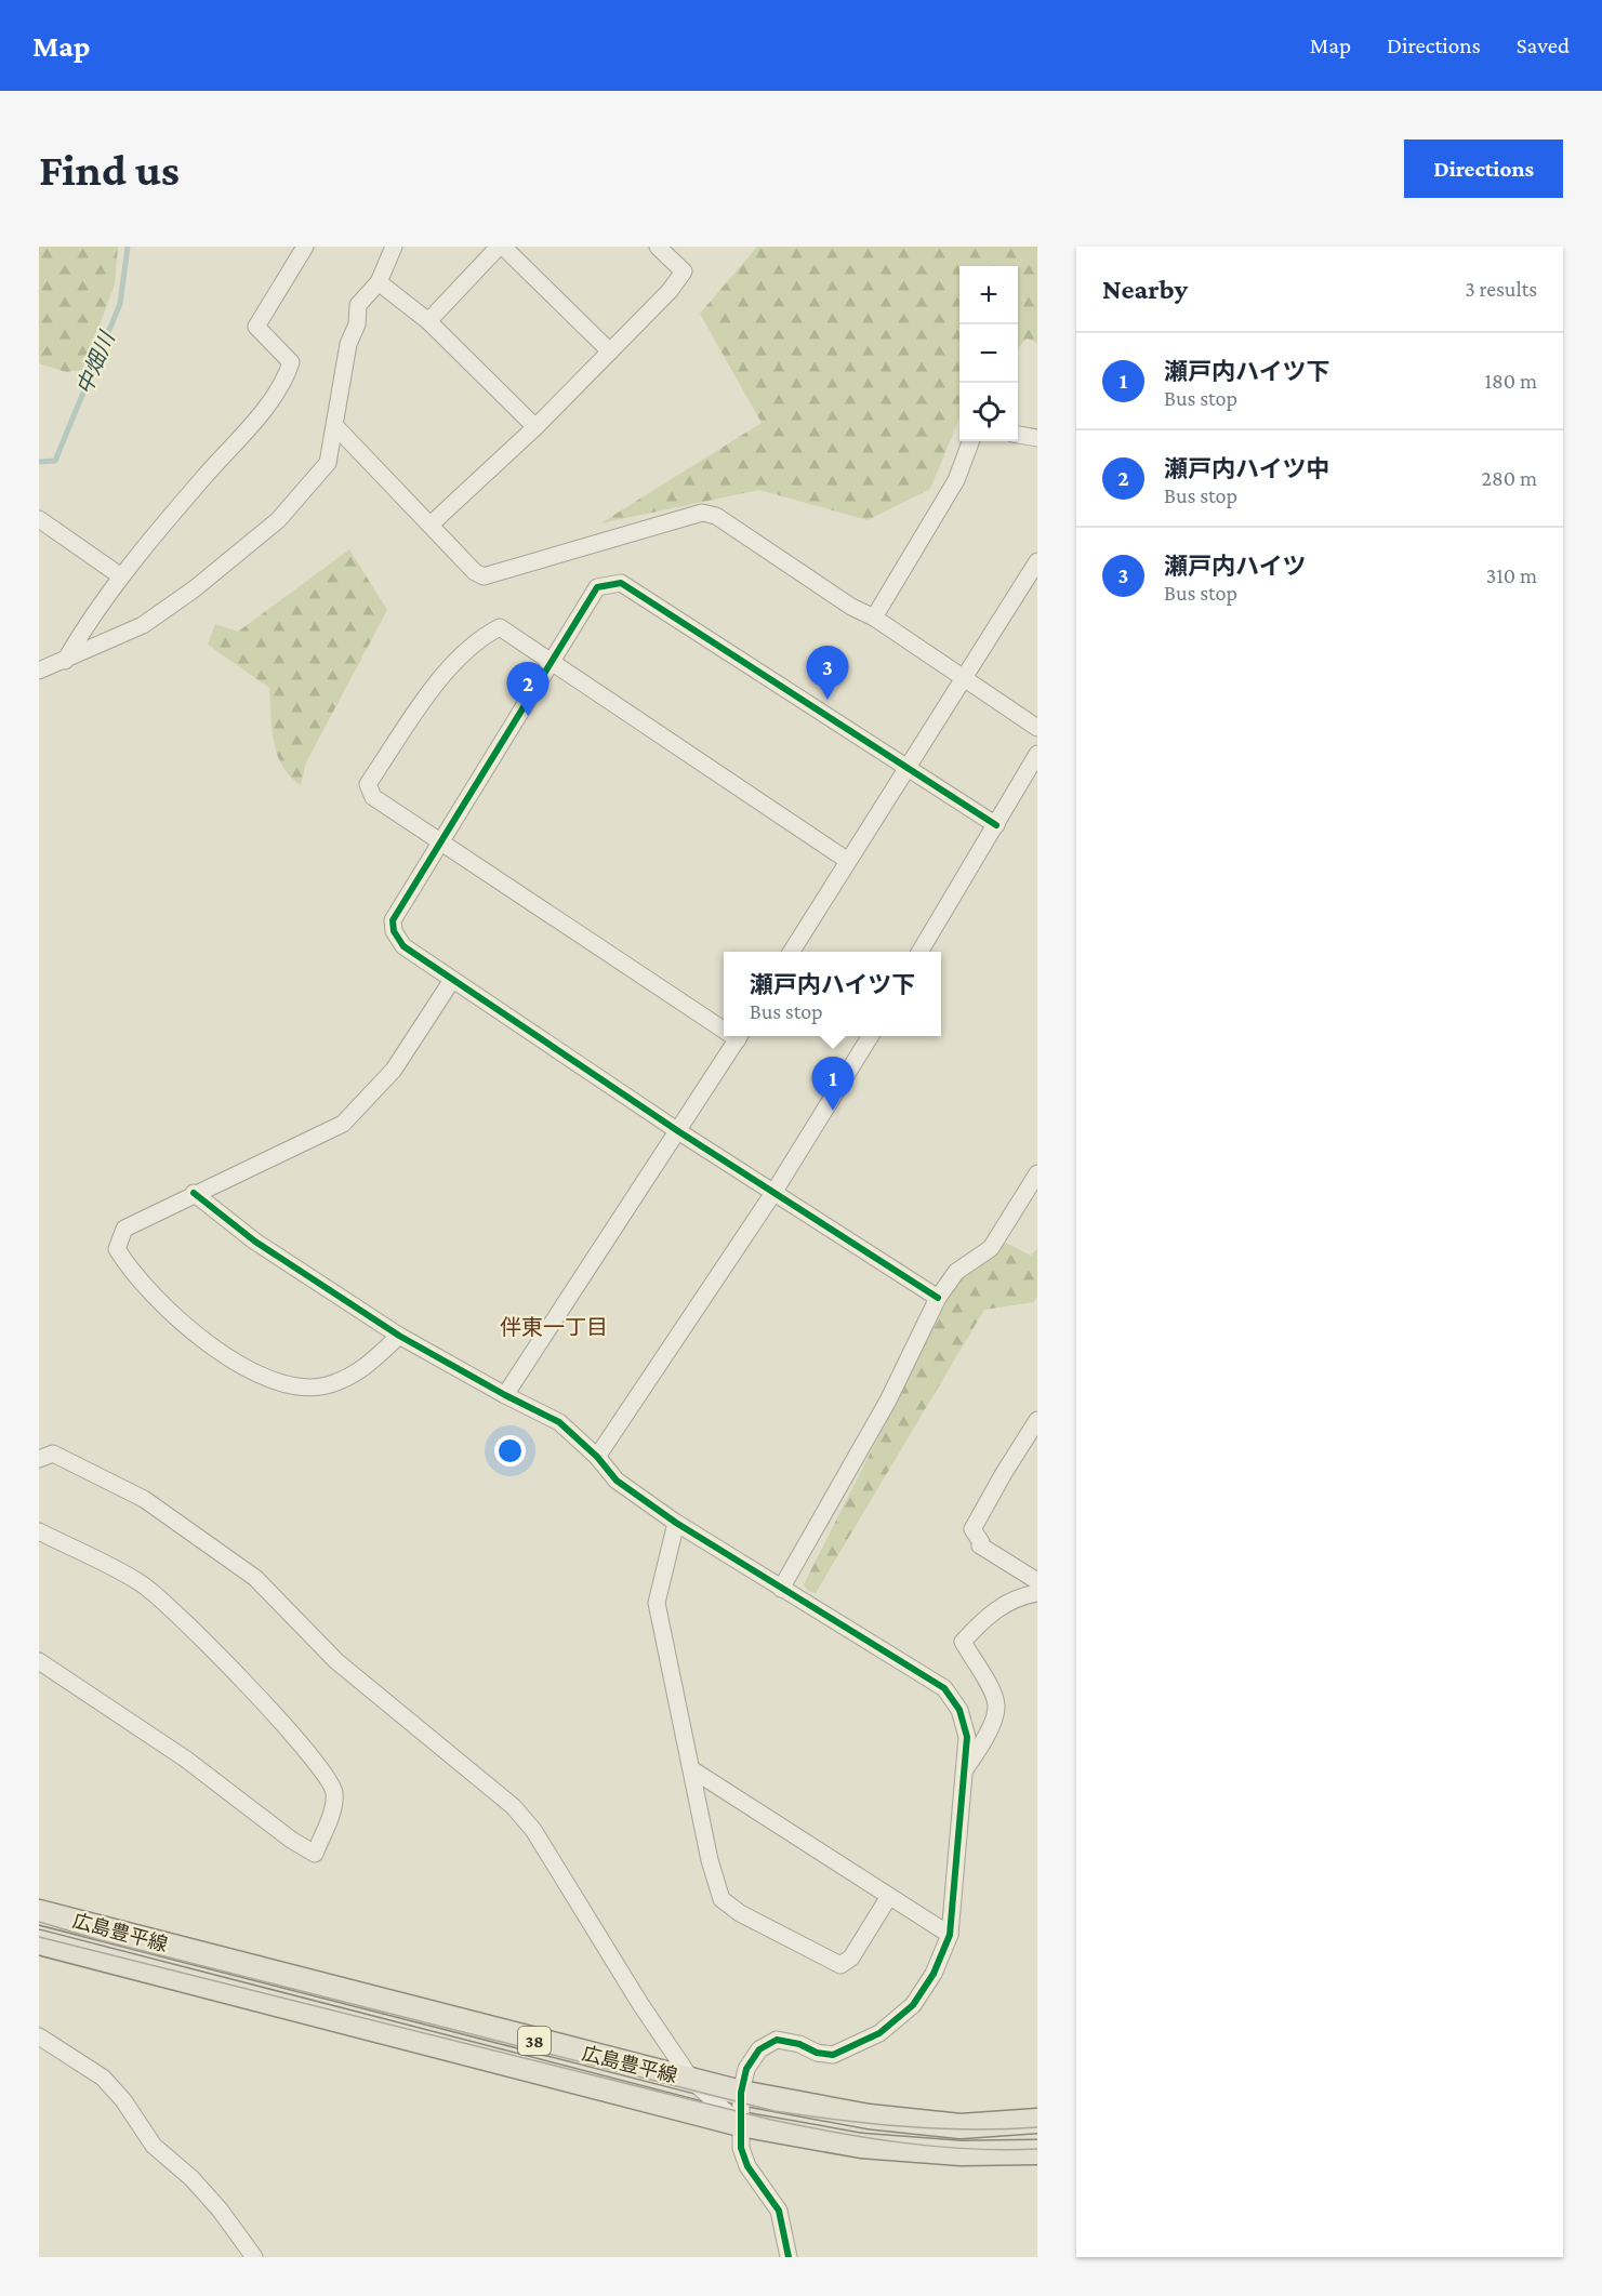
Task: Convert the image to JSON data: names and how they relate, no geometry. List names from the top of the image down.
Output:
{
  "streets": {
    "main road": ["広島豊平線", "38"]
  },
  "districts": ["伴東一丁目"],
  "water": ["中畑川"],
  "page": {
    "header": "Map",
    "nav": ["Map", "Directions", "Saved"],
    "buttons": "Directions",
    "title": "Find us",
    "heading": ["Nearby", "3 results"],
    "map_buttons": ["+", "−"],
    "list": [
      {
        "mark": "1",
        "name": "瀬戸内ハイツ下",
        "note": "Bus stop",
        "value": "180 m"
      },
      {
        "mark": "2",
        "name": "瀬戸内ハイツ中",
        "note": "Bus stop",
        "value": "280 m"
      },
      {
        "mark": "3",
        "name": "瀬戸内ハイツ",
        "note": "Bus stop",
        "value": "310 m"
      }
    ],
    "pins": ["3", "2", "1"],
    "popup": ["瀬戸内ハイツ下", "Bus stop"]
  }
}
